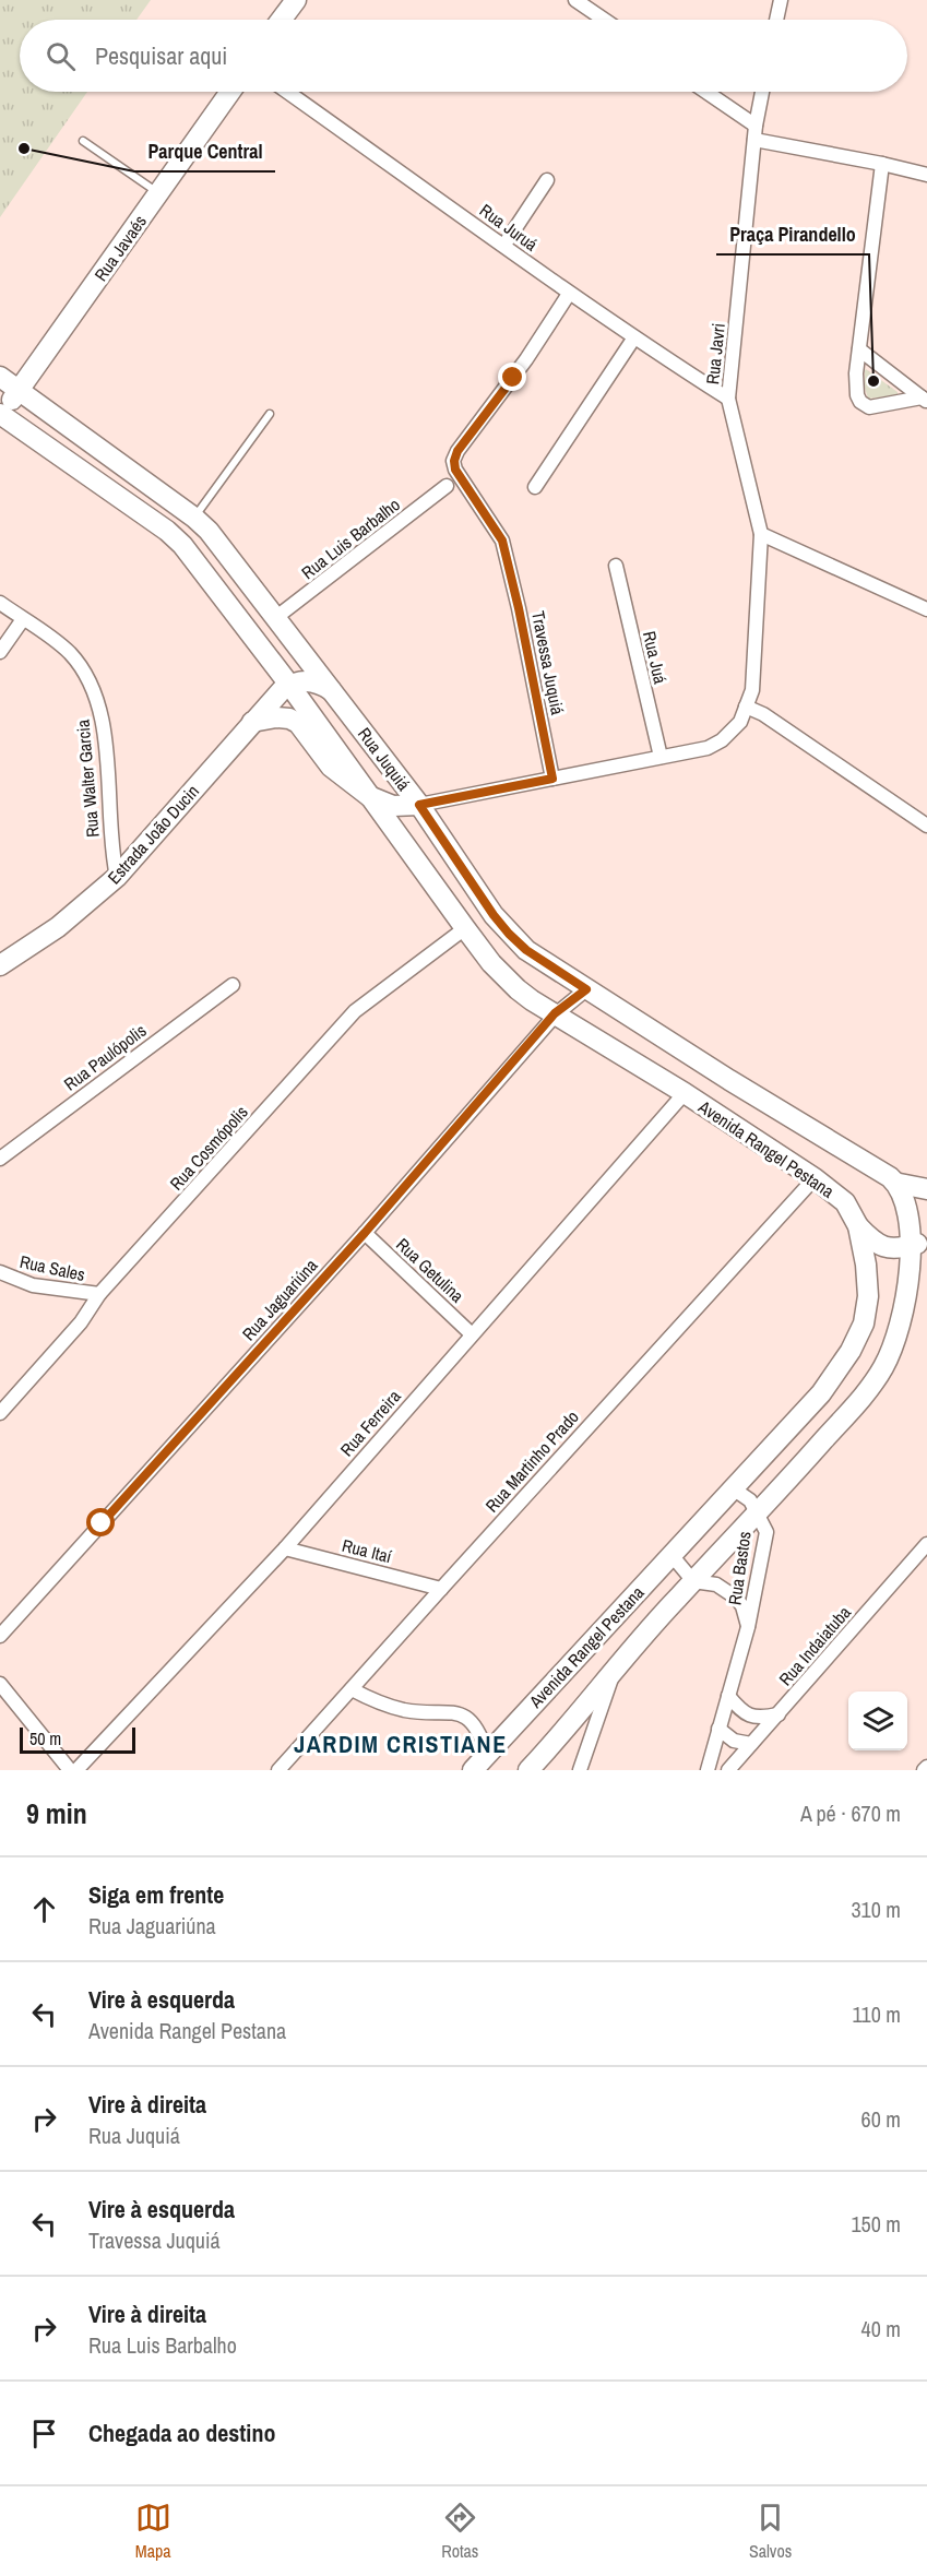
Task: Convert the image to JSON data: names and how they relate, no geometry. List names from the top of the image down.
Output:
{
  "streets": {
    "main road": [
      "Rua Javaés",
      "Rua Juquiá",
      "Estrada João Ducin",
      "Avenida Rangel Pestana"
    ],
    "street": [
      "Rua Juruá",
      "Rua Javri",
      "Rua Luis Barbalho",
      "Rua Juá",
      "Travessa Juquiá",
      "Rua Walter Garcia",
      "Rua Paulópolis",
      "Rua Cosmópolis",
      "Rua Sales",
      "Rua Getulina",
      "Rua Jaguariúna",
      "Rua Ferreira",
      "Rua Martinho Prado",
      "Rua Itaí",
      "Rua Bastos",
      "Rua Indaiatuba"
    ]
  },
  "crossings": [
    ["Rua Juruá", "Rua Javri"],
    ["Rua Juruá", "Travessa Juquiá"],
    ["Rua Javaés", "Rua Juquiá"],
    ["Rua Javri", "Rua Juquiá"],
    ["Rua Luis Barbalho", "Rua Juquiá"],
    ["Rua Juá", "Rua Juquiá"],
    ["Travessa Juquiá", "Rua Juquiá"],
    ["Rua Juquiá", "Estrada João Ducin"],
    ["Rua Juquiá", "Avenida Rangel Pestana"],
    ["Rua Walter Garcia", "Estrada João Ducin"],
    ["Rua Cosmópolis", "Avenida Rangel Pestana"],
    ["Rua Cosmópolis", "Rua Sales"],
    ["Avenida Rangel Pestana", "Rua Jaguariúna"],
    ["Avenida Rangel Pestana", "Rua Ferreira"],
    ["Avenida Rangel Pestana", "Rua Martinho Prado"],
    ["Avenida Rangel Pestana", "Rua Bastos"],
    ["Rua Getulina", "Rua Jaguariúna"],
    ["Rua Getulina", "Rua Ferreira"],
    ["Rua Ferreira", "Rua Itaí"],
    ["Rua Martinho Prado", "Rua Itaí"]
  ],
  "districts": ["JARDIM CRISTIANE"],
  "places": ["Parque Central", "Praça Pirandello"],
  "scale_bar": "50 m",
  "page": {
    "search": "Pesquisar aqui",
    "scale": "50 m",
    "heading": ["9 min", "A pé · 670 m"],
    "list": [
      ["Siga em frente", "Rua Jaguariúna", "310 m"],
      ["Vire à esquerda", "Avenida Rangel Pestana", "110 m"],
      ["Vire à direita", "Rua Juquiá", "60 m"],
      ["Vire à esquerda", "Travessa Juquiá", "150 m"],
      ["Vire à direita", "Rua Luis Barbalho", "40 m"],
      "Chegada ao destino"
    ],
    "nav": ["Mapa", "Rotas", "Salvos"]
  }
}
